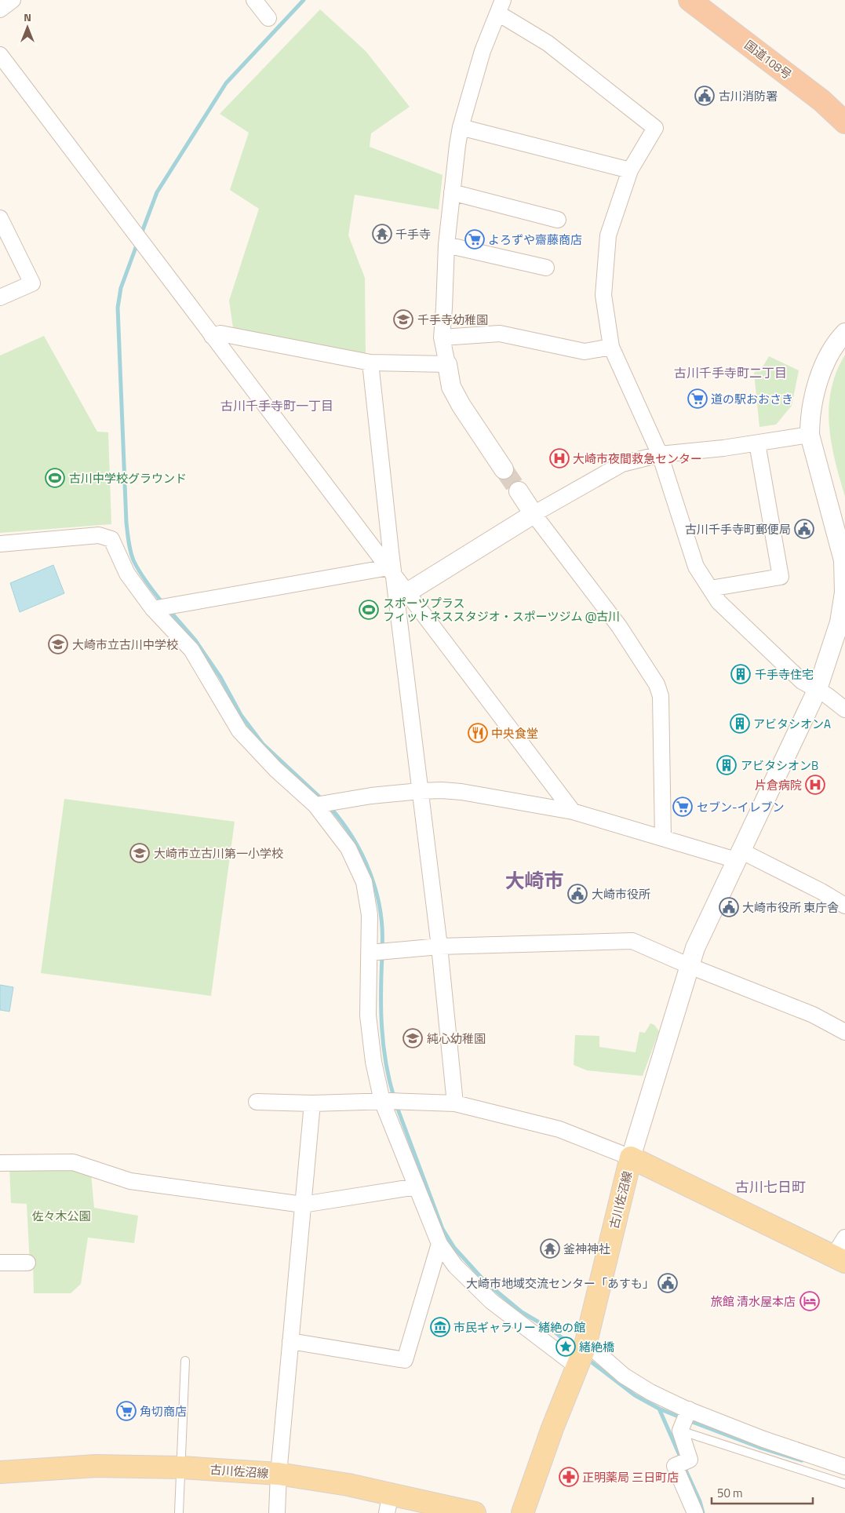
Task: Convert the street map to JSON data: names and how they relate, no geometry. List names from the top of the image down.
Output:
{
  "streets": {
    "highway": ["国道108号"],
    "main road": ["古川佐沼線"]
  },
  "districts": [
    "古川千手寺町二丁目",
    "古川千手寺町一丁目",
    "大崎市",
    "古川七日町"
  ],
  "parks": ["佐々木公園"],
  "places": {
    "public building": [
      "古川消防署",
      "古川千手寺町郵便局",
      "大崎市役所",
      "大崎市役所 東庁舎",
      "大崎市地域交流センター「あすも」"
    ],
    "temple": ["千手寺", "釜神神社"],
    "supermarket": [
      "よろずや齋藤商店",
      "道の駅おおさき",
      "セブン-イレブン",
      "角切商店"
    ],
    "school or university": [
      "千手寺幼稚園",
      "大崎市立古川中学校",
      "大崎市立古川第一小学校",
      "純心幼稚園"
    ],
    "hospital": ["大崎市夜間救急センター", "片倉病院"],
    "sports": ["古川中学校グラウンド", "スポーツプラス フィットネススタジオ・スポーツジム @古川"],
    "building": ["千手寺住宅", "アビタシオンA", "アビタシオンB"],
    "restaurant": ["中央食堂"],
    "hotel": ["旅館 清水屋本店"],
    "museum": ["市民ギャラリー 緒絶の館"],
    "place": ["緒絶橋"],
    "pharmacy": ["正明薬局 三日町店"]
  },
  "scale_bar": "50 m",
  "north": "top"
}
